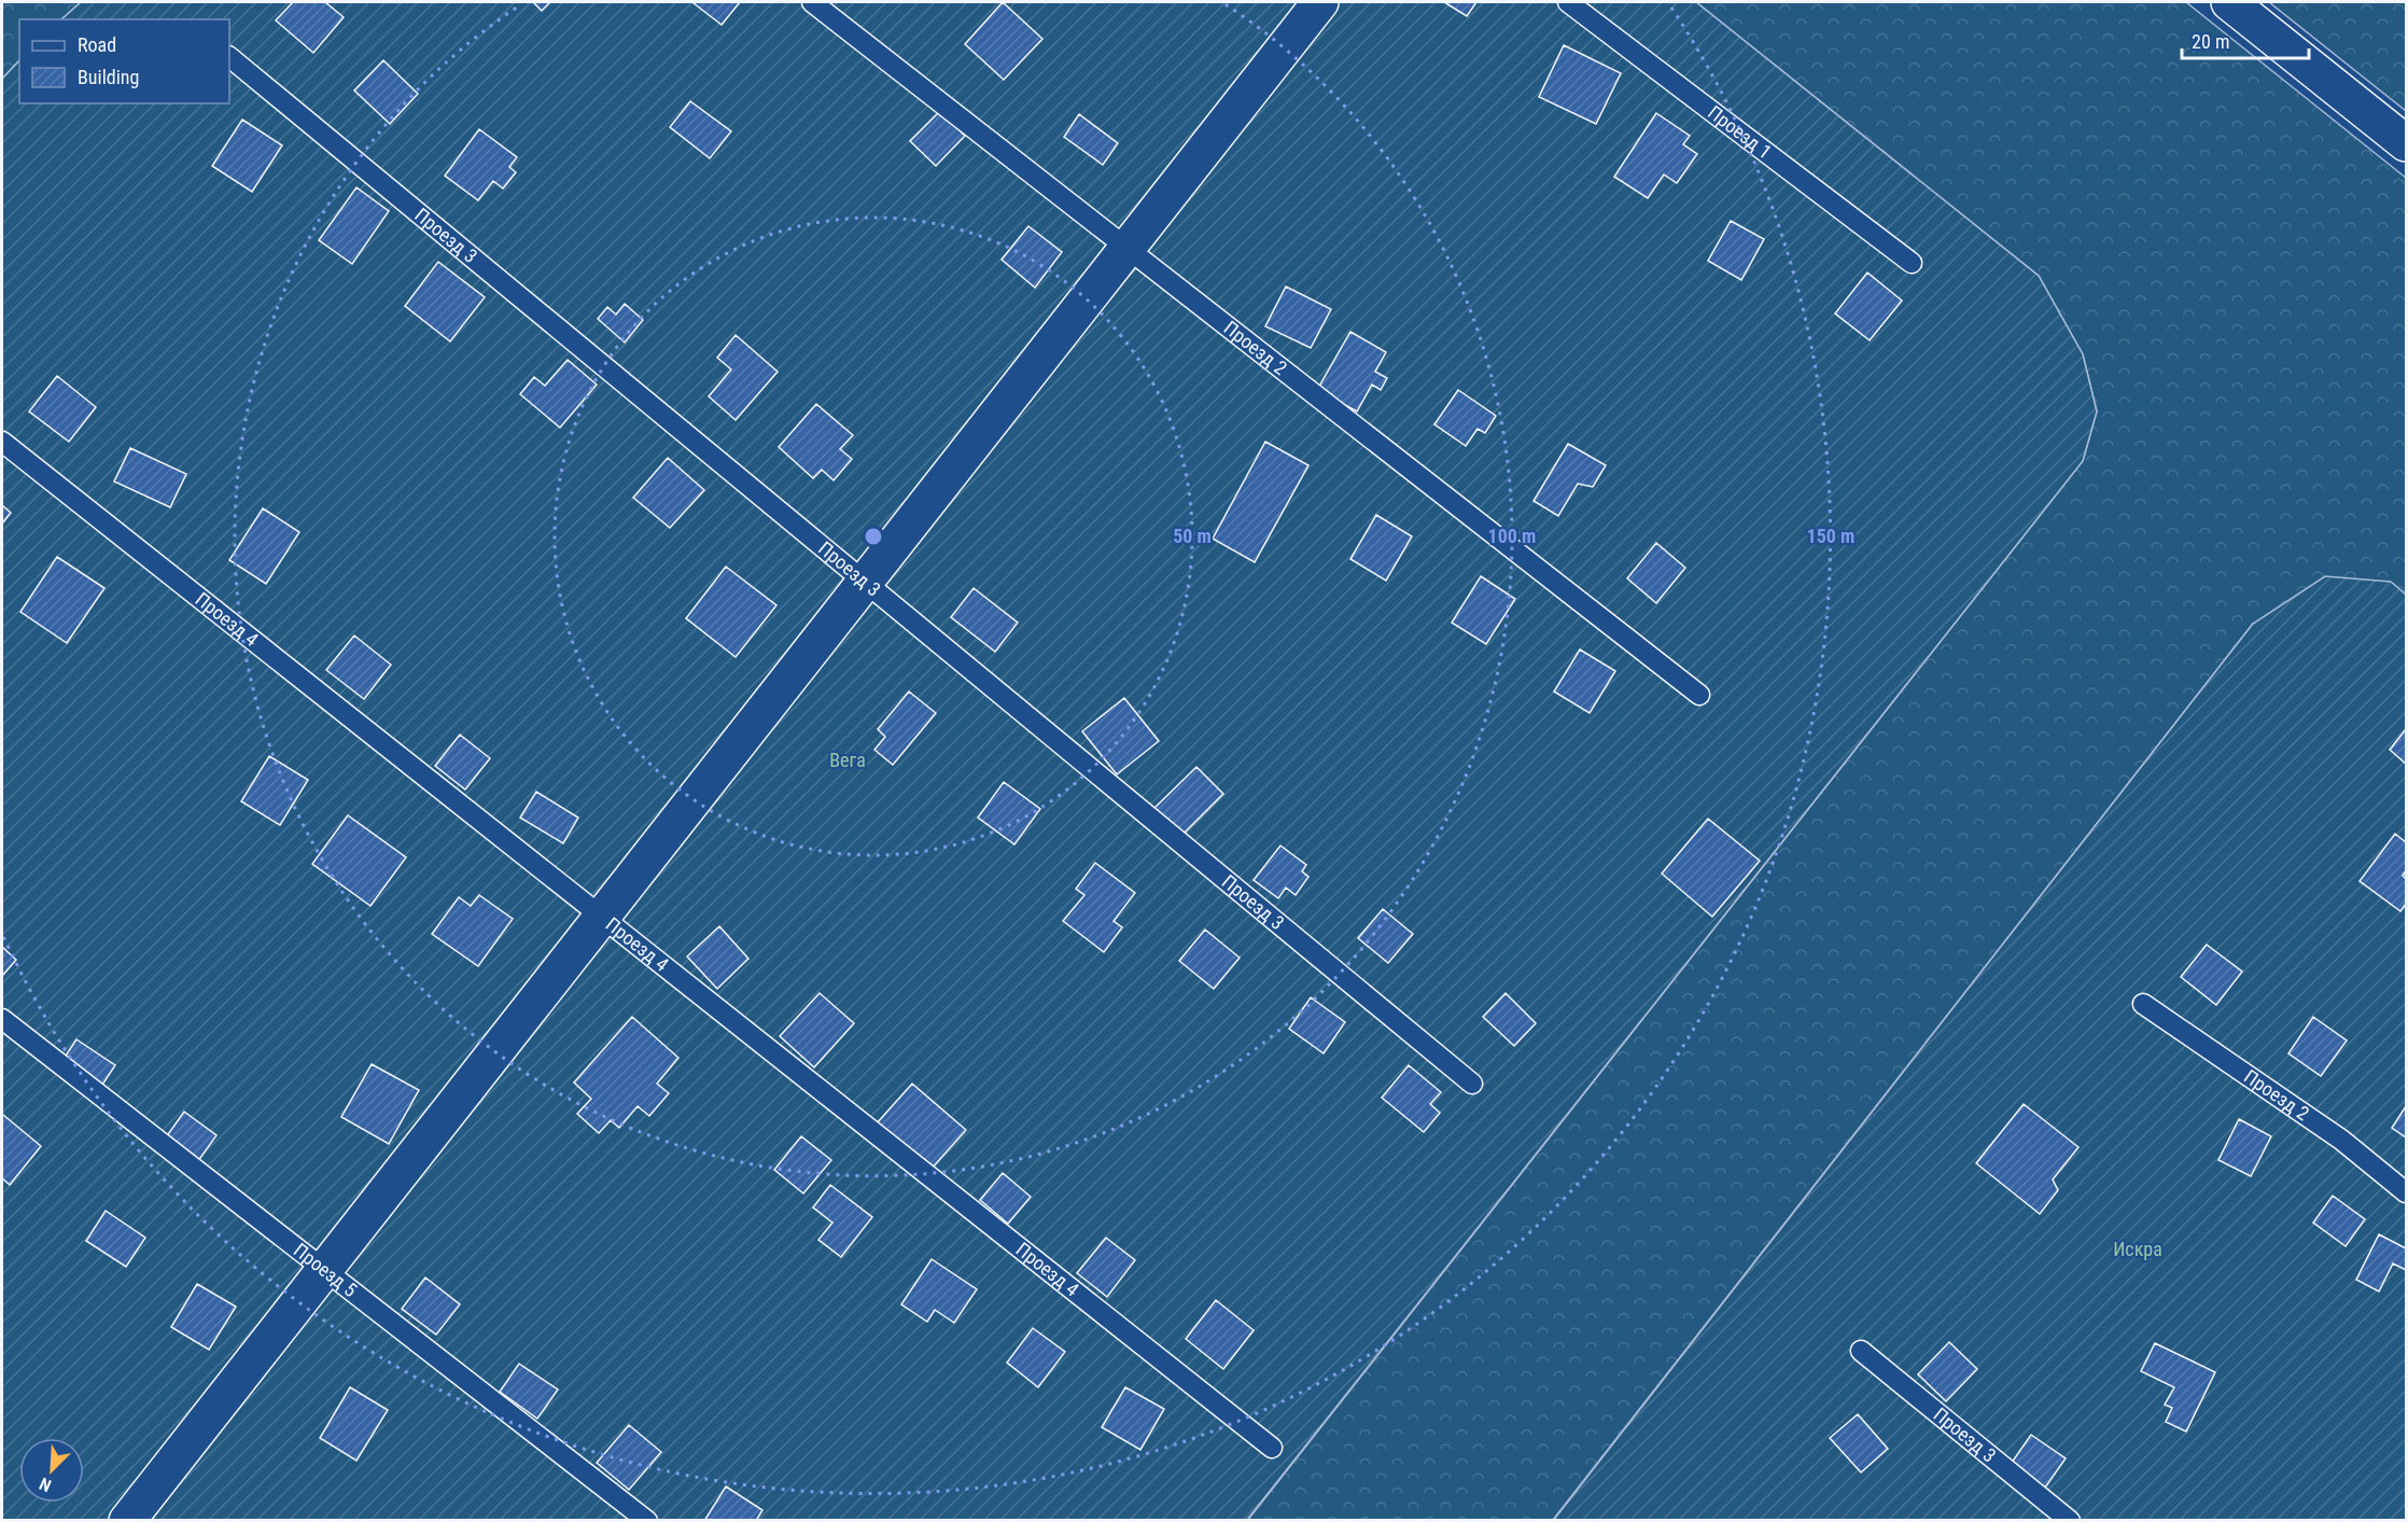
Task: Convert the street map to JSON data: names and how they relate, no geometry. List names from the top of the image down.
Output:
{
  "streets": {
    "lane": [
      "Проезд 1",
      "Проезд 3",
      "Проезд 2",
      "Проезд 4",
      "Проезд 5"
    ]
  },
  "parks": ["Вега", "Искра"],
  "legend": ["Road", "Building"],
  "scale_bar": "20 m",
  "north": "bottom left",
  "rings": ["50 m", "100 m", "150 m"]
}
